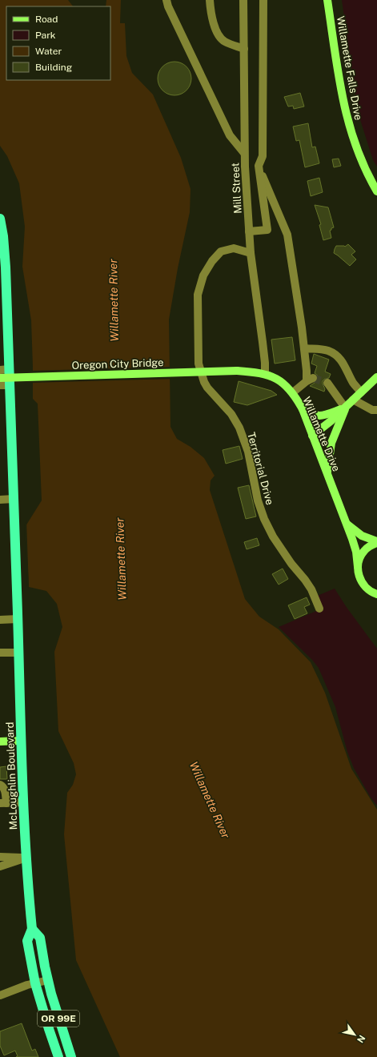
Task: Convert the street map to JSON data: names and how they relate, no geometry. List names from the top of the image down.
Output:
{
  "streets": {
    "highway": ["McLoughlin Boulevard", "OR 99E"],
    "main road": ["Willamette Falls Drive", "Oregon City Bridge", "Willamette Drive"],
    "street": ["Mill Street", "Territorial Drive"]
  },
  "crossings": [
    ["Mill Street", "Willamette Drive"],
    ["Mill Street", "Territorial Drive"],
    ["Oregon City Bridge", "Willamette Drive"]
  ],
  "water": ["Willamette River"],
  "legend": [
    "Road",
    "Park",
    "Water",
    "Building"
  ],
  "north": "bottom right"
}
